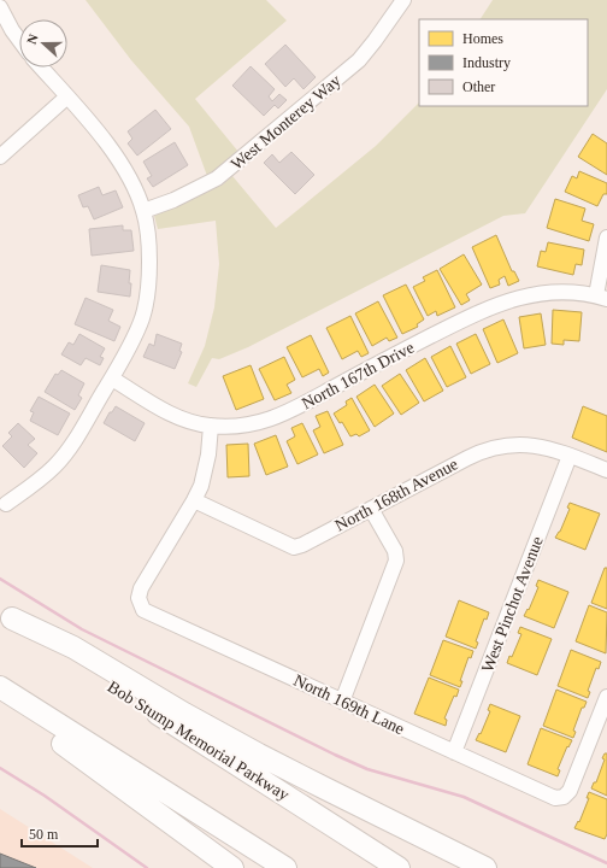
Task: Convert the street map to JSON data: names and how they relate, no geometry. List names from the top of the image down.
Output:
{
  "streets": {
    "highway": ["Bob Stump Memorial Parkway"],
    "street": [
      "West Monterey Way",
      "North 167th Drive",
      "North 168th Avenue",
      "West Pinchot Avenue",
      "North 169th Lane"
    ]
  },
  "crossings": [
    ["North 168th Avenue", "West Pinchot Avenue"],
    ["North 168th Avenue", "North 169th Lane"],
    ["West Pinchot Avenue", "North 169th Lane"]
  ],
  "legend": ["Homes", "Industry", "Other"],
  "scale_bar": "50 m",
  "north": "left"
}
